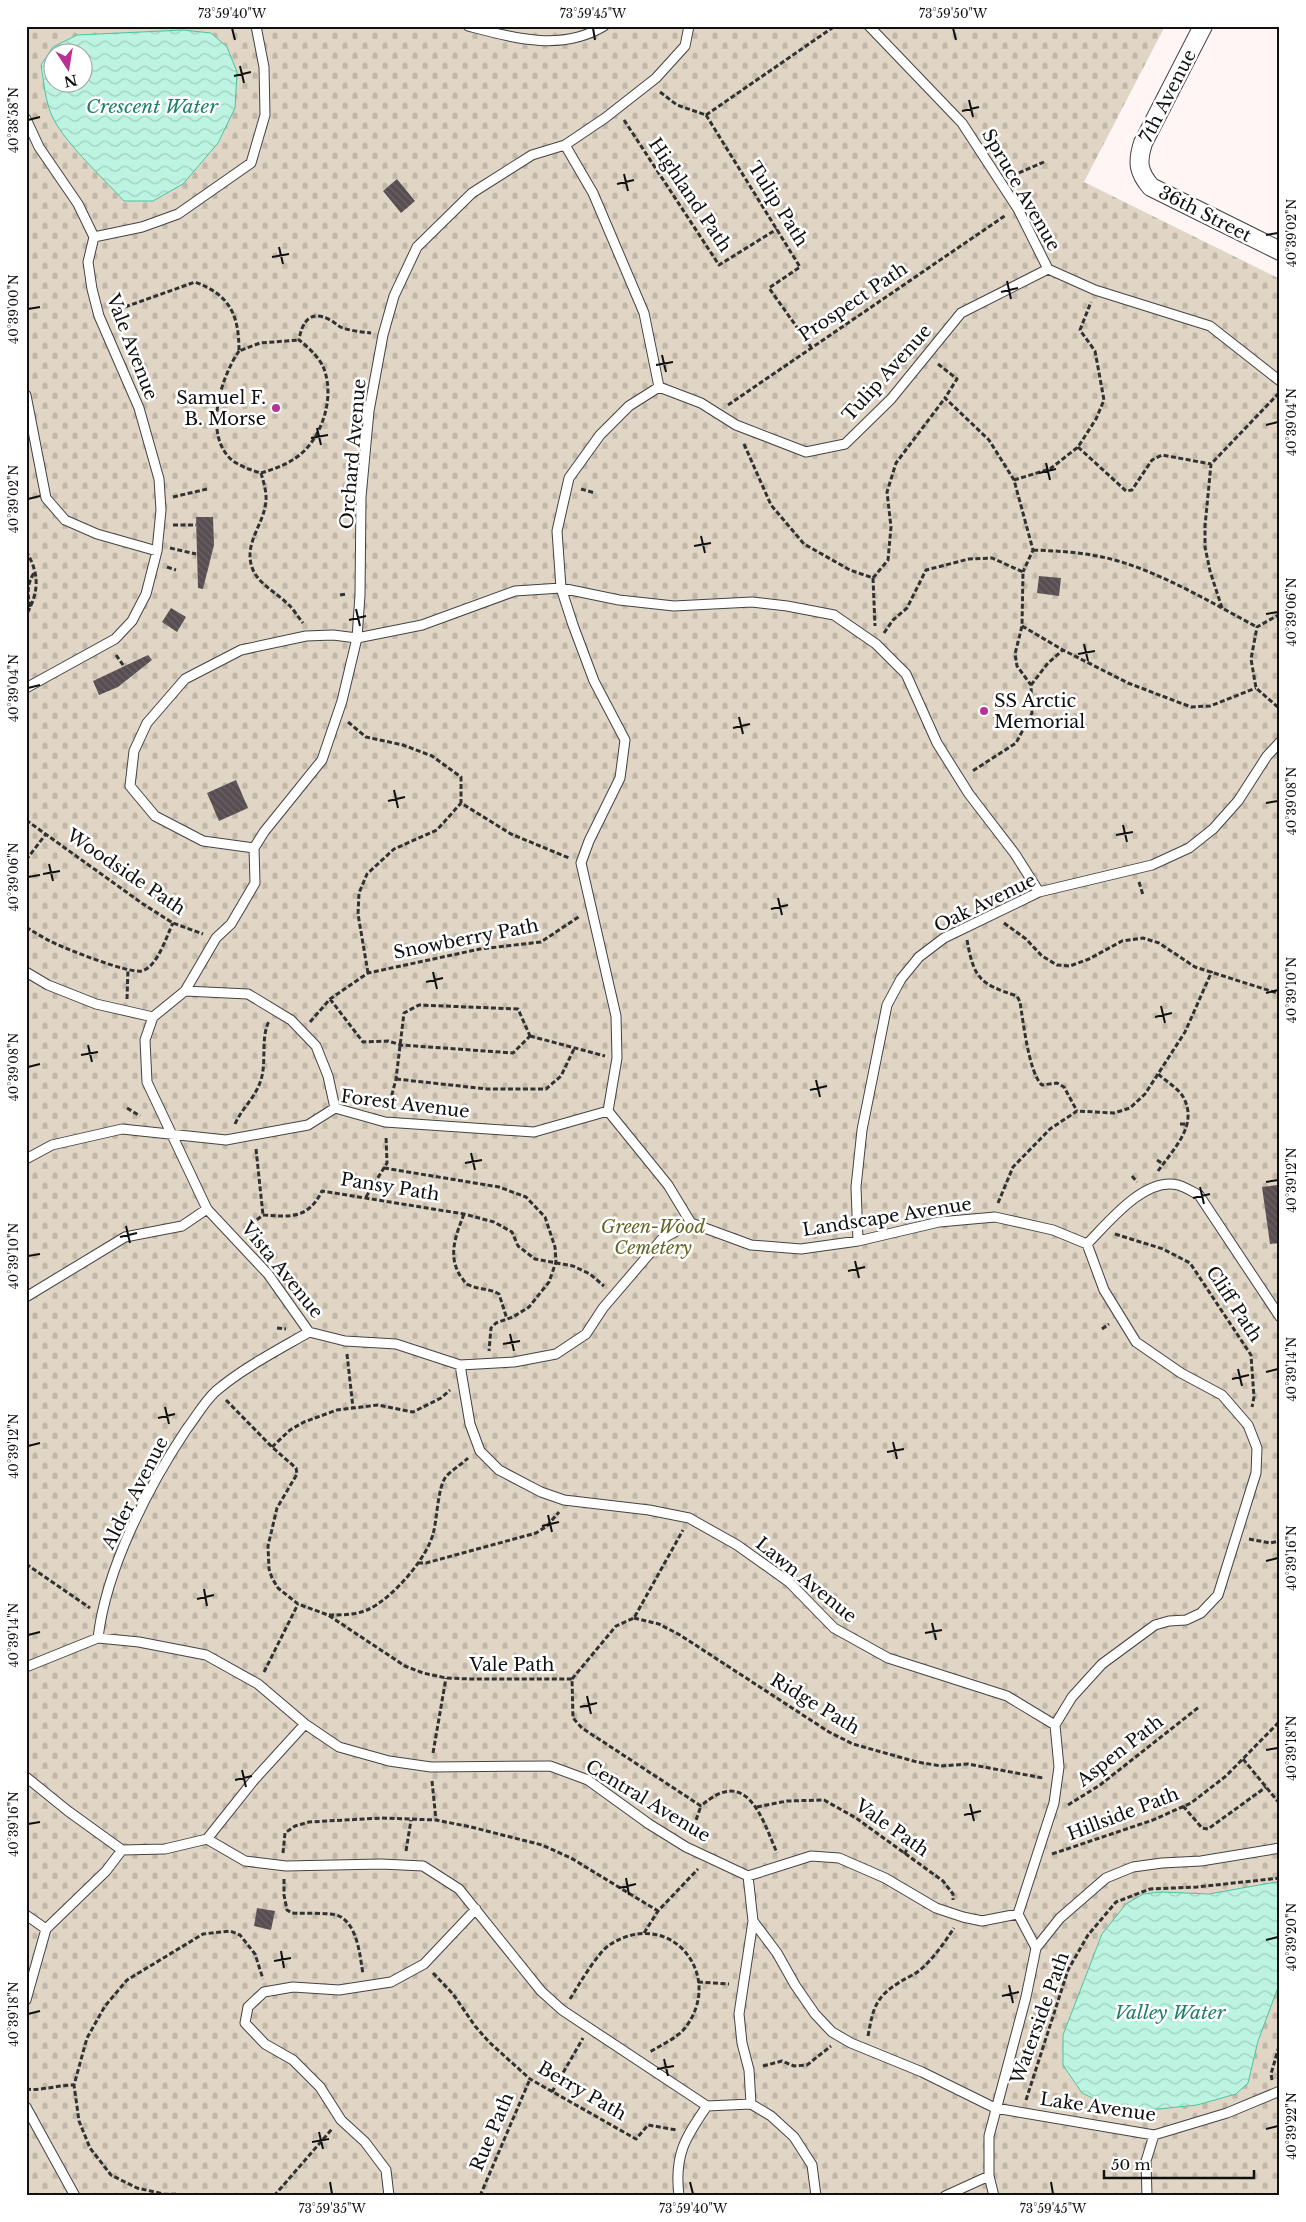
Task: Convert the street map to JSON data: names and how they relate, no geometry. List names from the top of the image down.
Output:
{
  "streets": {
    "street": ["7th Avenue", "36th Street"],
    "lane": [
      "Spruce Avenue",
      "Vale Avenue",
      "Tulip Avenue",
      "Orchard Avenue",
      "Oak Avenue",
      "Forest Avenue",
      "Landscape Avenue",
      "Vista Avenue",
      "Alder Avenue",
      "Lawn Avenue",
      "Central Avenue",
      "Lake Avenue"
    ],
    "path": [
      "Highland Path",
      "Tulip Path",
      "Prospect Path",
      "Woodside Path",
      "Snowberry Path",
      "Pansy Path",
      "Cliff Path",
      "Vale Path",
      "Ridge Path",
      "Aspen Path",
      "Hillside Path",
      "Waterside Path",
      "Berry Path",
      "Rue Path"
    ]
  },
  "crossings": [
    ["7th Avenue", "36th Street"],
    ["Spruce Avenue", "Tulip Avenue"],
    ["Highland Path", "Tulip Path"],
    ["Highland Path", "Orchard Avenue"],
    ["Tulip Path", "Prospect Path"],
    ["Prospect Path", "Tulip Avenue"],
    ["Oak Avenue", "Landscape Avenue"],
    ["Forest Avenue", "Vista Avenue"],
    ["Pansy Path", "Vista Avenue"],
    ["Landscape Avenue", "Vista Avenue"],
    ["Vista Avenue", "Alder Avenue"],
    ["Vista Avenue", "Lawn Avenue"],
    ["Alder Avenue", "Central Avenue"],
    ["Waterside Path", "Lake Avenue"],
    ["Berry Path", "Rue Path"]
  ],
  "water": ["Crescent Water", "Valley Water"],
  "parks": ["Green-Wood Cemetery"],
  "places": ["Samuel F. B. Morse", "SS Arctic Memorial"],
  "scale_bar": "50 m",
  "north": "bottom",
  "coordinates": [
    "73°59'40\"W",
    "73°59'45\"W",
    "73°59'50\"W",
    "40°38'58\"N",
    "40°39'02\"N",
    "40°39'00\"N",
    "40°39'04\"N",
    "40°39'06\"N",
    "40°39'08\"N",
    "40°39'10\"N",
    "40°39'12\"N",
    "40°39'14\"N",
    "40°39'16\"N",
    "40°39'18\"N",
    "40°39'20\"N",
    "40°39'22\"N",
    "73°59'35\"W"
  ]
}
